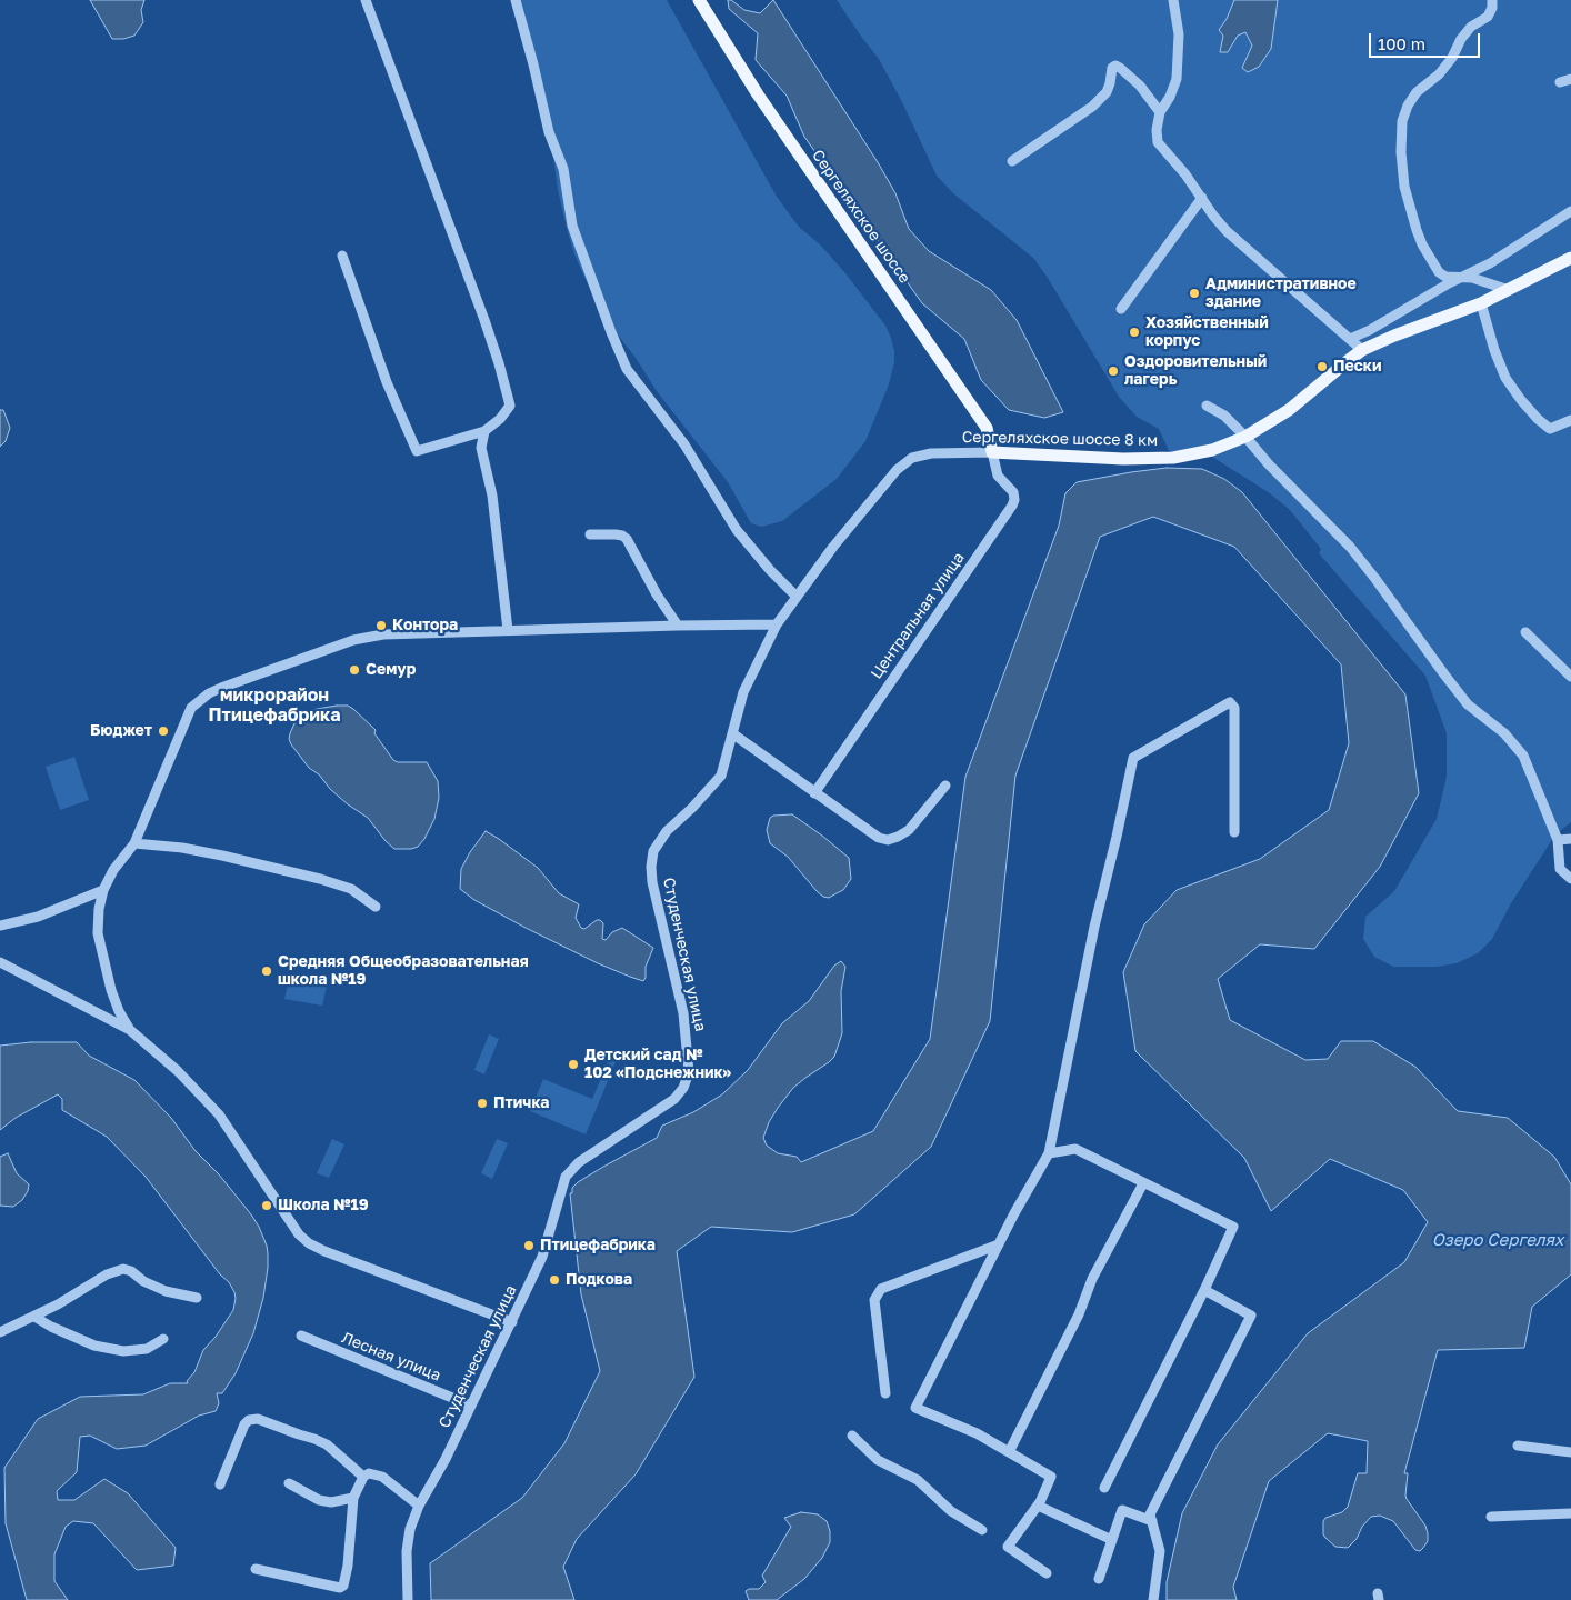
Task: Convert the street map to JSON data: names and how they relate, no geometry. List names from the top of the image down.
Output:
{
  "streets": {
    "main road": ["Сергеляхское шоссе", "Сергеляхское шоссе 8 км"],
    "street": ["Центральная улица", "Студенческая улица", "Лесная улица"]
  },
  "crossings": [
    ["Сергеляхское шоссе", "Сергеляхское шоссе 8 км"],
    ["Сергеляхское шоссе", "Центральная улица"],
    ["Сергеляхское шоссе 8 км", "Центральная улица"],
    ["Сергеляхское шоссе 8 км", "Студенческая улица"],
    ["Студенческая улица", "Лесная улица"]
  ],
  "districts": ["микрорайон Птицефабрика"],
  "water": ["Озеро Сергелях"],
  "places": [
    "Административное здание",
    "Хозяйственный корпус",
    "Пески",
    "Оздоровительный лагерь",
    "Контора",
    "Семур",
    "Бюджет",
    "Средняя Общеобразовательная школа №19",
    "Детский сад № 102 «Подснежник»",
    "Птичка",
    "Школа №19",
    "Птицефабрика",
    "Подкова"
  ],
  "scale_bar": "100 m"
}
